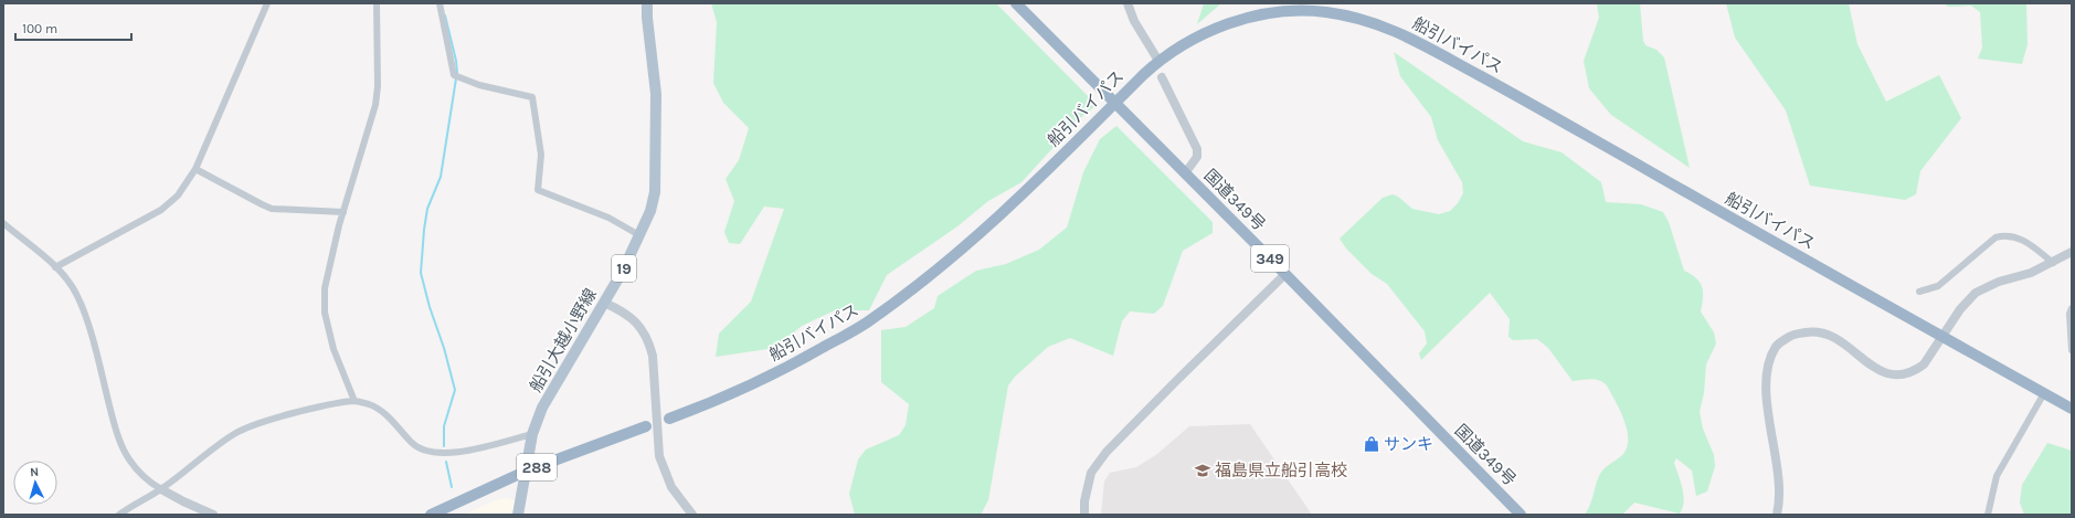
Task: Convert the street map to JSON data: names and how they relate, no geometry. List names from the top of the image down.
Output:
{
  "streets": {
    "highway": [
      "船引バイパス",
      "国道349号",
      "349",
      "288"
    ],
    "main road": ["19", "船引大越小野線"]
  },
  "crossings": [
    ["船引バイパス", "国道349号"],
    ["船引大越小野線", "288"]
  ],
  "places": {
    "shop": ["サンキ"],
    "school or university": ["福島県立船引高校"]
  },
  "scale_bar": "100 m",
  "north": "top"
}
